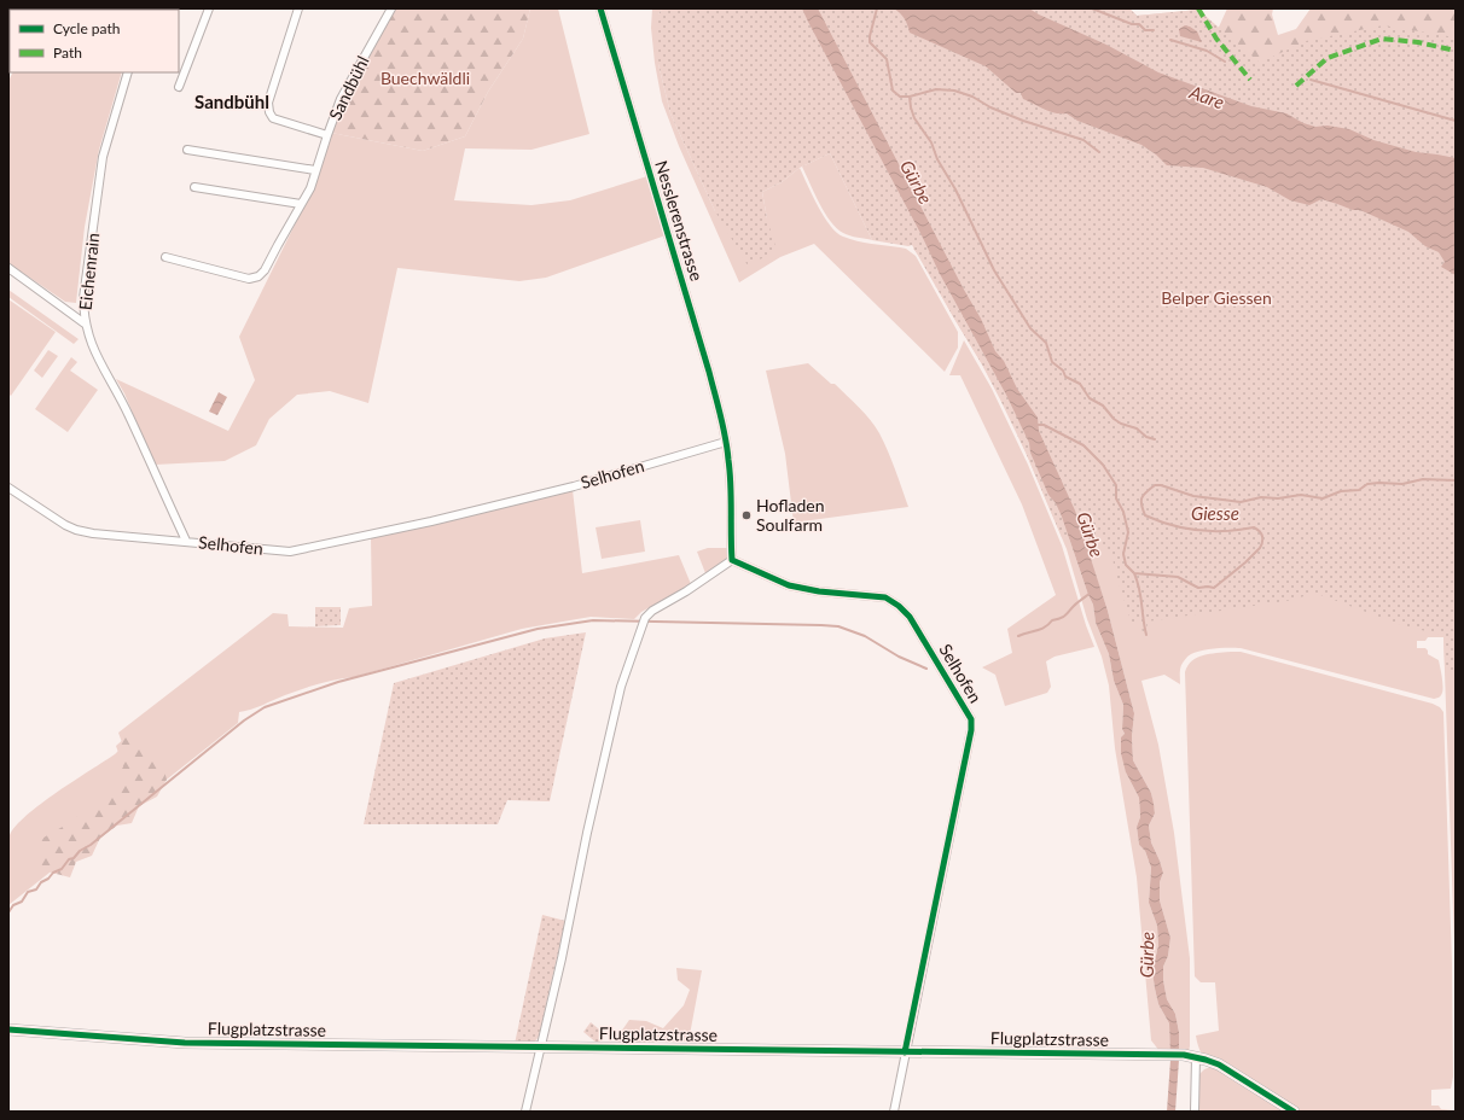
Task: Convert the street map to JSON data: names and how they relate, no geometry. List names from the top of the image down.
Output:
{
  "streets": {
    "street": [
      "Sandbühl",
      "Nesslerenstrasse",
      "Eichenrain",
      "Selhofen",
      "Flugplatzstrasse"
    ]
  },
  "crossings": [
    ["Nesslerenstrasse", "Selhofen"],
    ["Eichenrain", "Selhofen"],
    ["Selhofen", "Flugplatzstrasse"]
  ],
  "districts": ["Sandbühl"],
  "water": ["Aare", "Gürbe", "Giesse"],
  "parks": ["Buechwäldli", "Belper Giessen"],
  "places": ["Hofladen Soulfarm"],
  "legend": ["Cycle path", "Path"]
}
